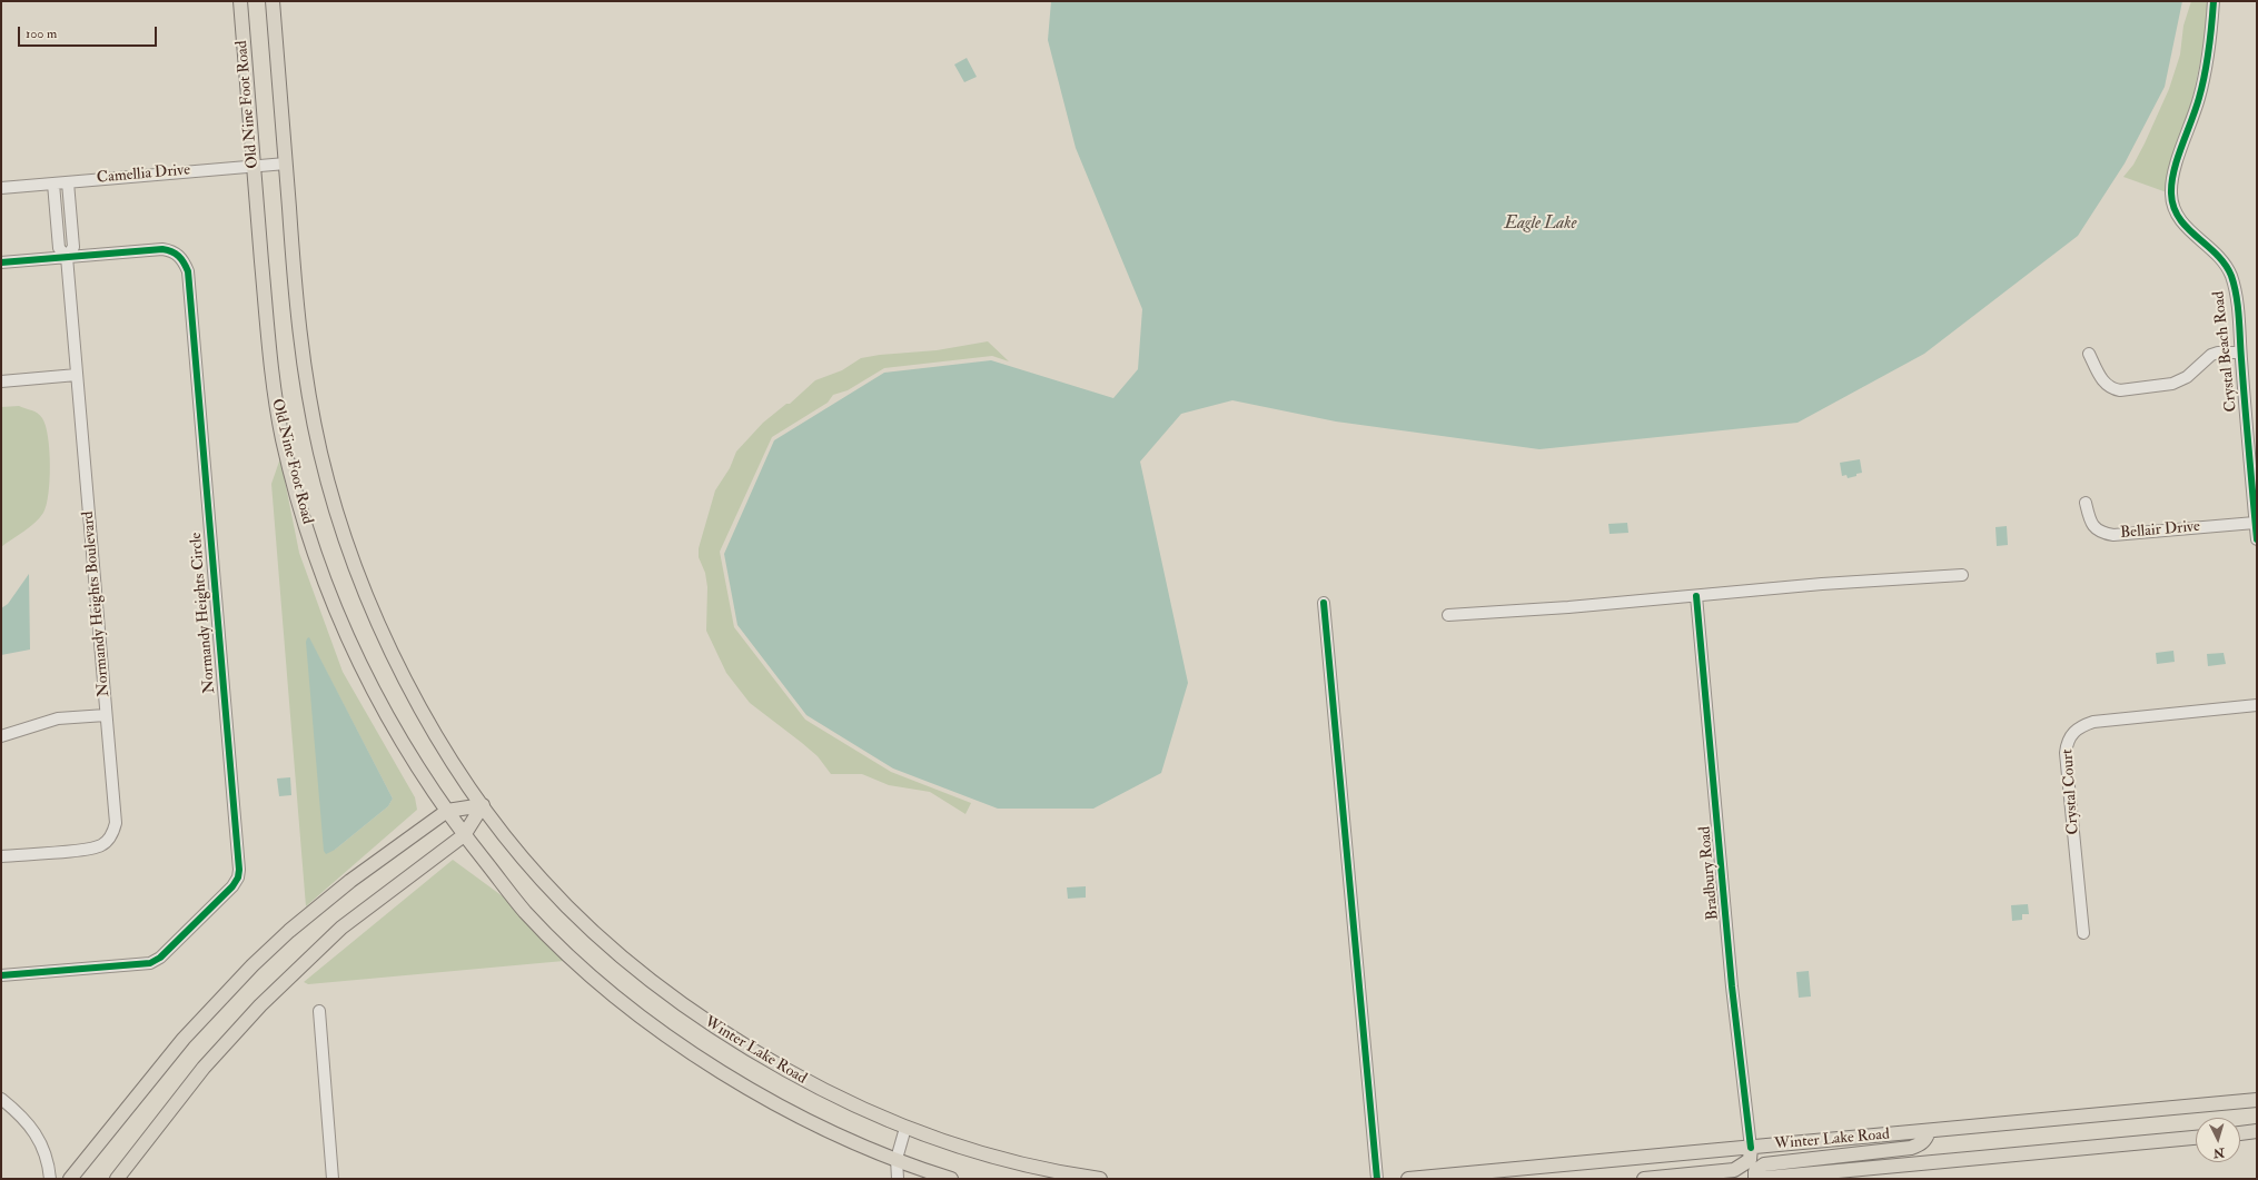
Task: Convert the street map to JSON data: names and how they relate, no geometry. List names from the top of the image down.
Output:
{
  "streets": {
    "main road": ["Old Nine Foot Road", "Winter Lake Road"],
    "street": [
      "Camellia Drive",
      "Crystal Beach Road",
      "Bellair Drive",
      "Normandy Heights Boulevard",
      "Normandy Heights Circle",
      "Crystal Court",
      "Bradbury Road"
    ]
  },
  "crossings": [
    ["Old Nine Foot Road", "Camellia Drive"],
    ["Old Nine Foot Road", "Winter Lake Road"],
    ["Camellia Drive", "Normandy Heights Boulevard"],
    ["Crystal Beach Road", "Bellair Drive"],
    ["Normandy Heights Boulevard", "Normandy Heights Circle"],
    ["Bradbury Road", "Winter Lake Road"]
  ],
  "water": ["Eagle Lake"],
  "scale_bar": "100 m",
  "north": "bottom"
}
